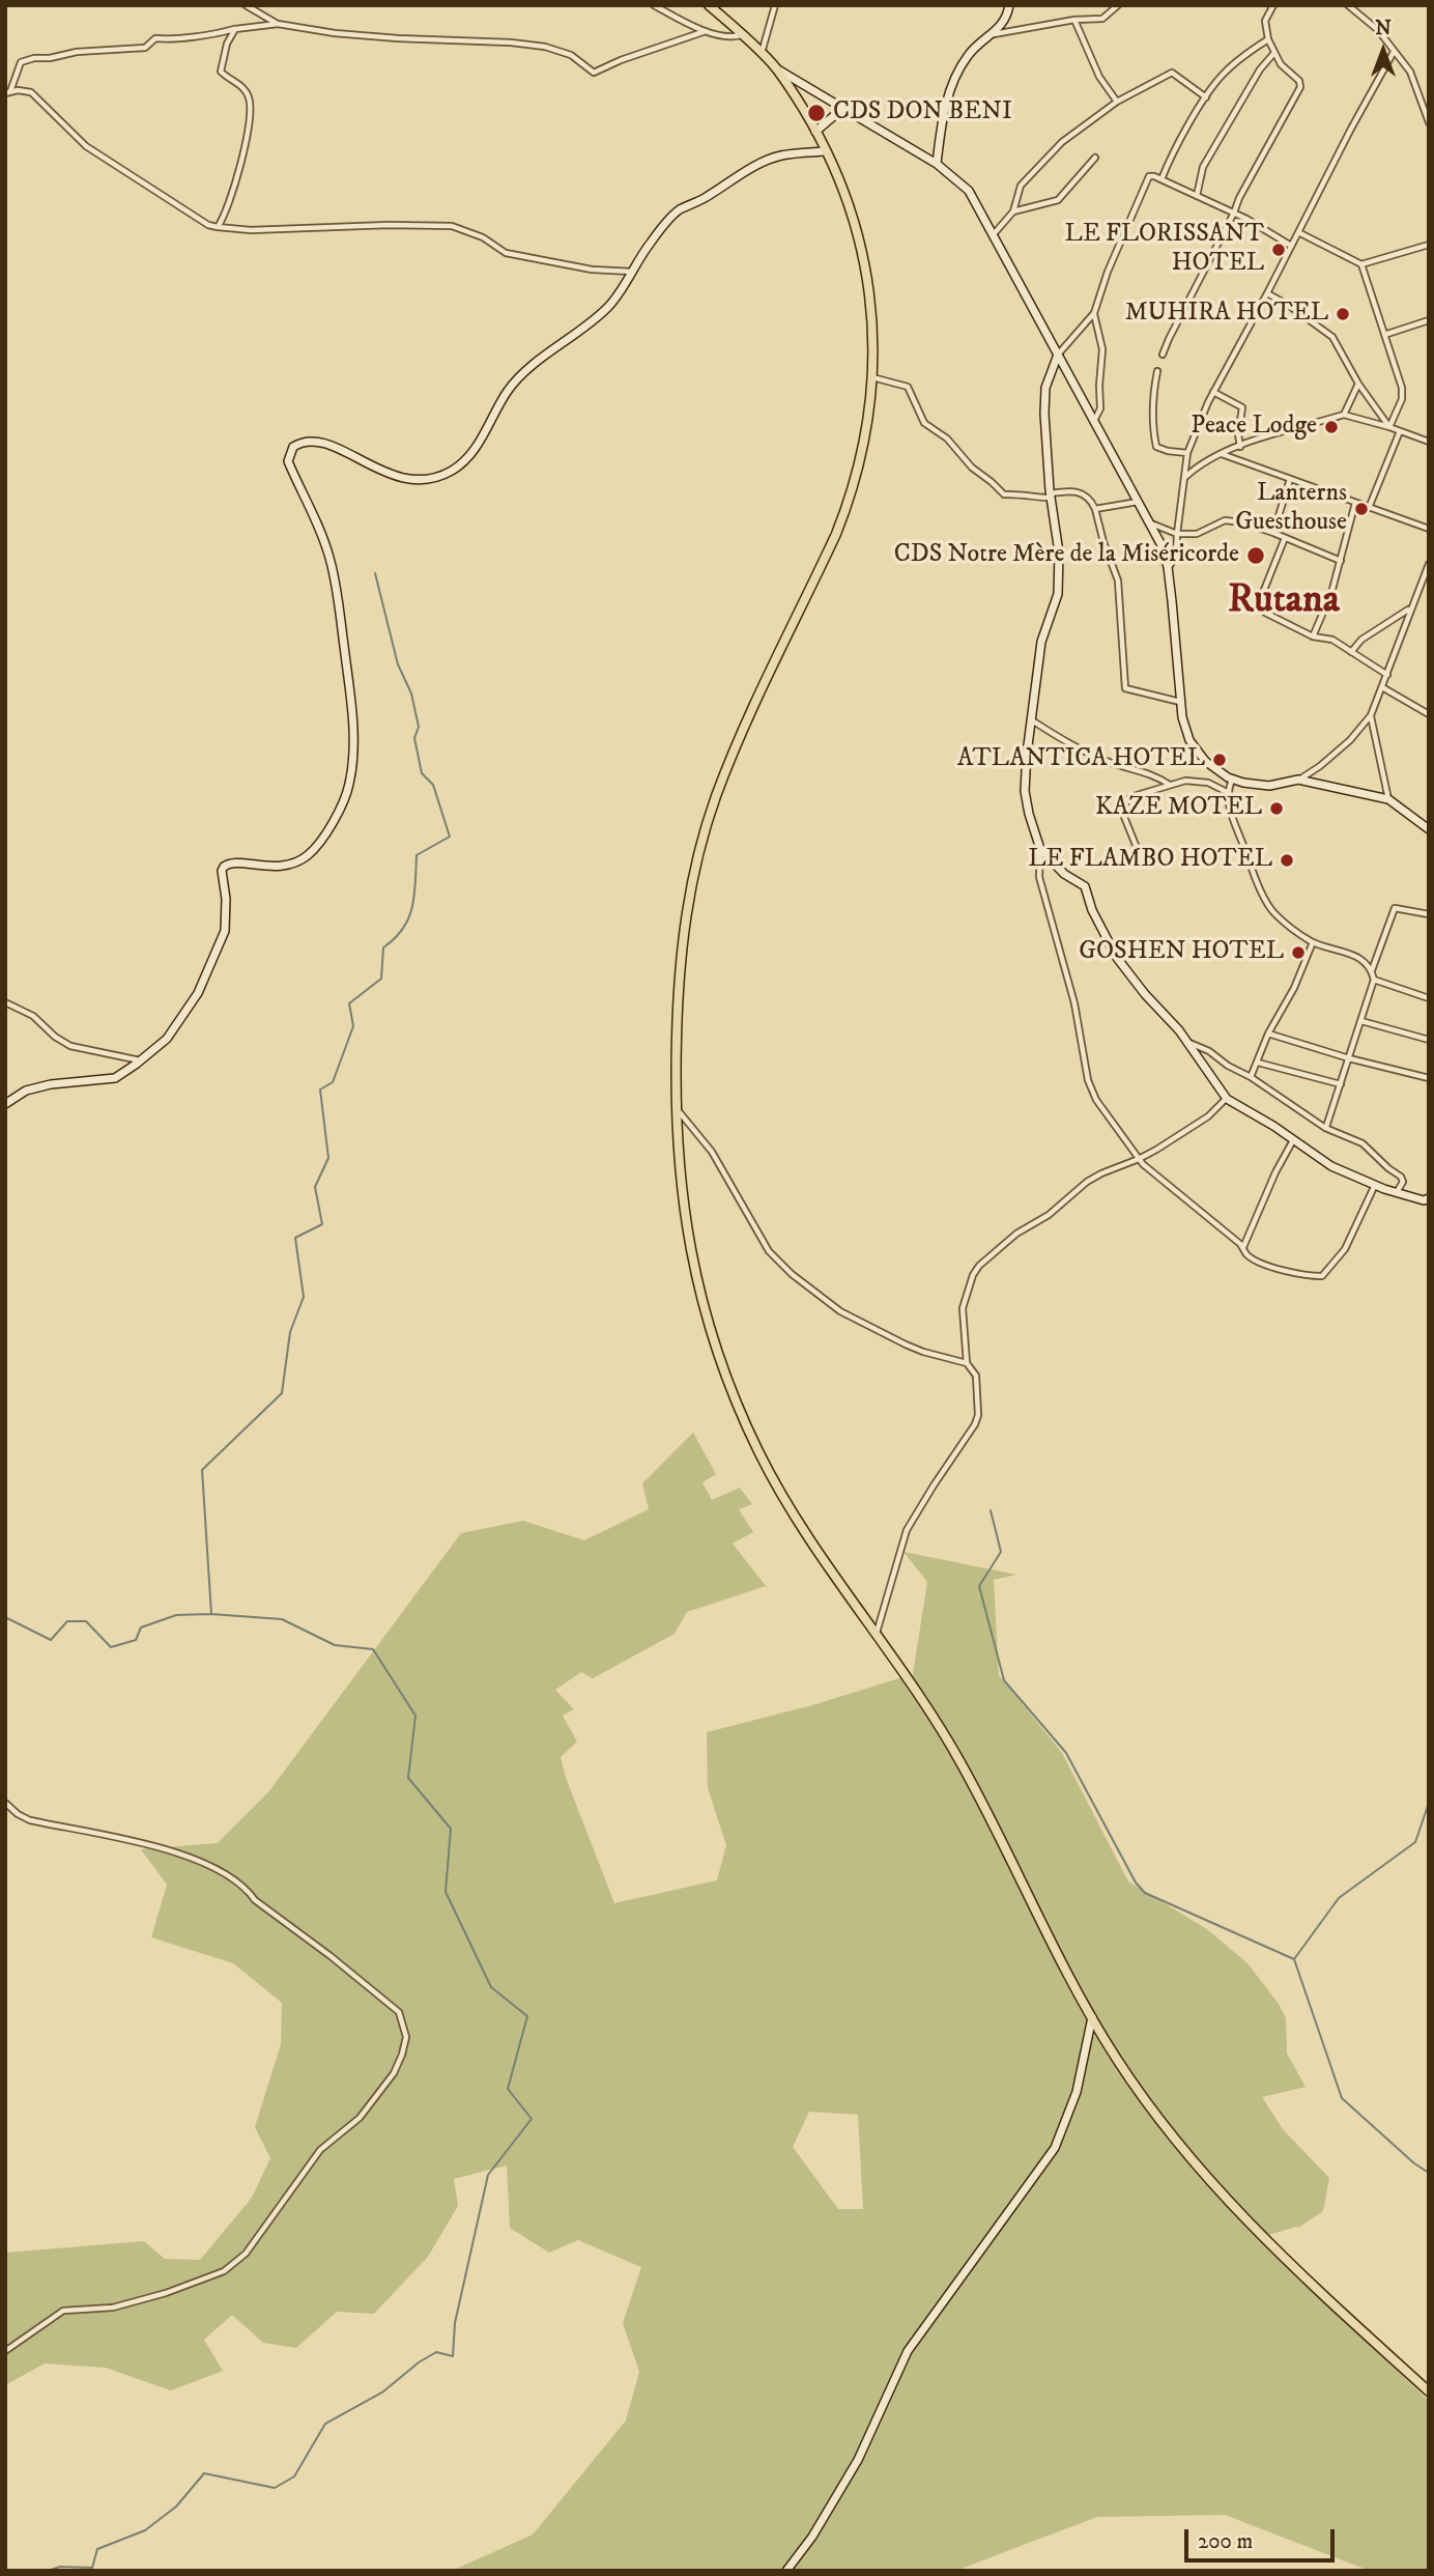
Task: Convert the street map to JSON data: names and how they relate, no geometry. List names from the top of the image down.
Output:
{
  "districts": ["Rutana"],
  "places": [
    "CDS DON BENI",
    "LE FLORISSANT HOTEL",
    "MUHIRA HOTEL",
    "Peace Lodge",
    "Lanterns Guesthouse",
    "CDS Notre Mère de la Miséricorde",
    "ATLANTICA HOTEL",
    "KAZE MOTEL",
    "LE FLAMBO HOTEL",
    "GOSHEN HOTEL"
  ],
  "scale_bar": "200 m",
  "north": "top"
}
